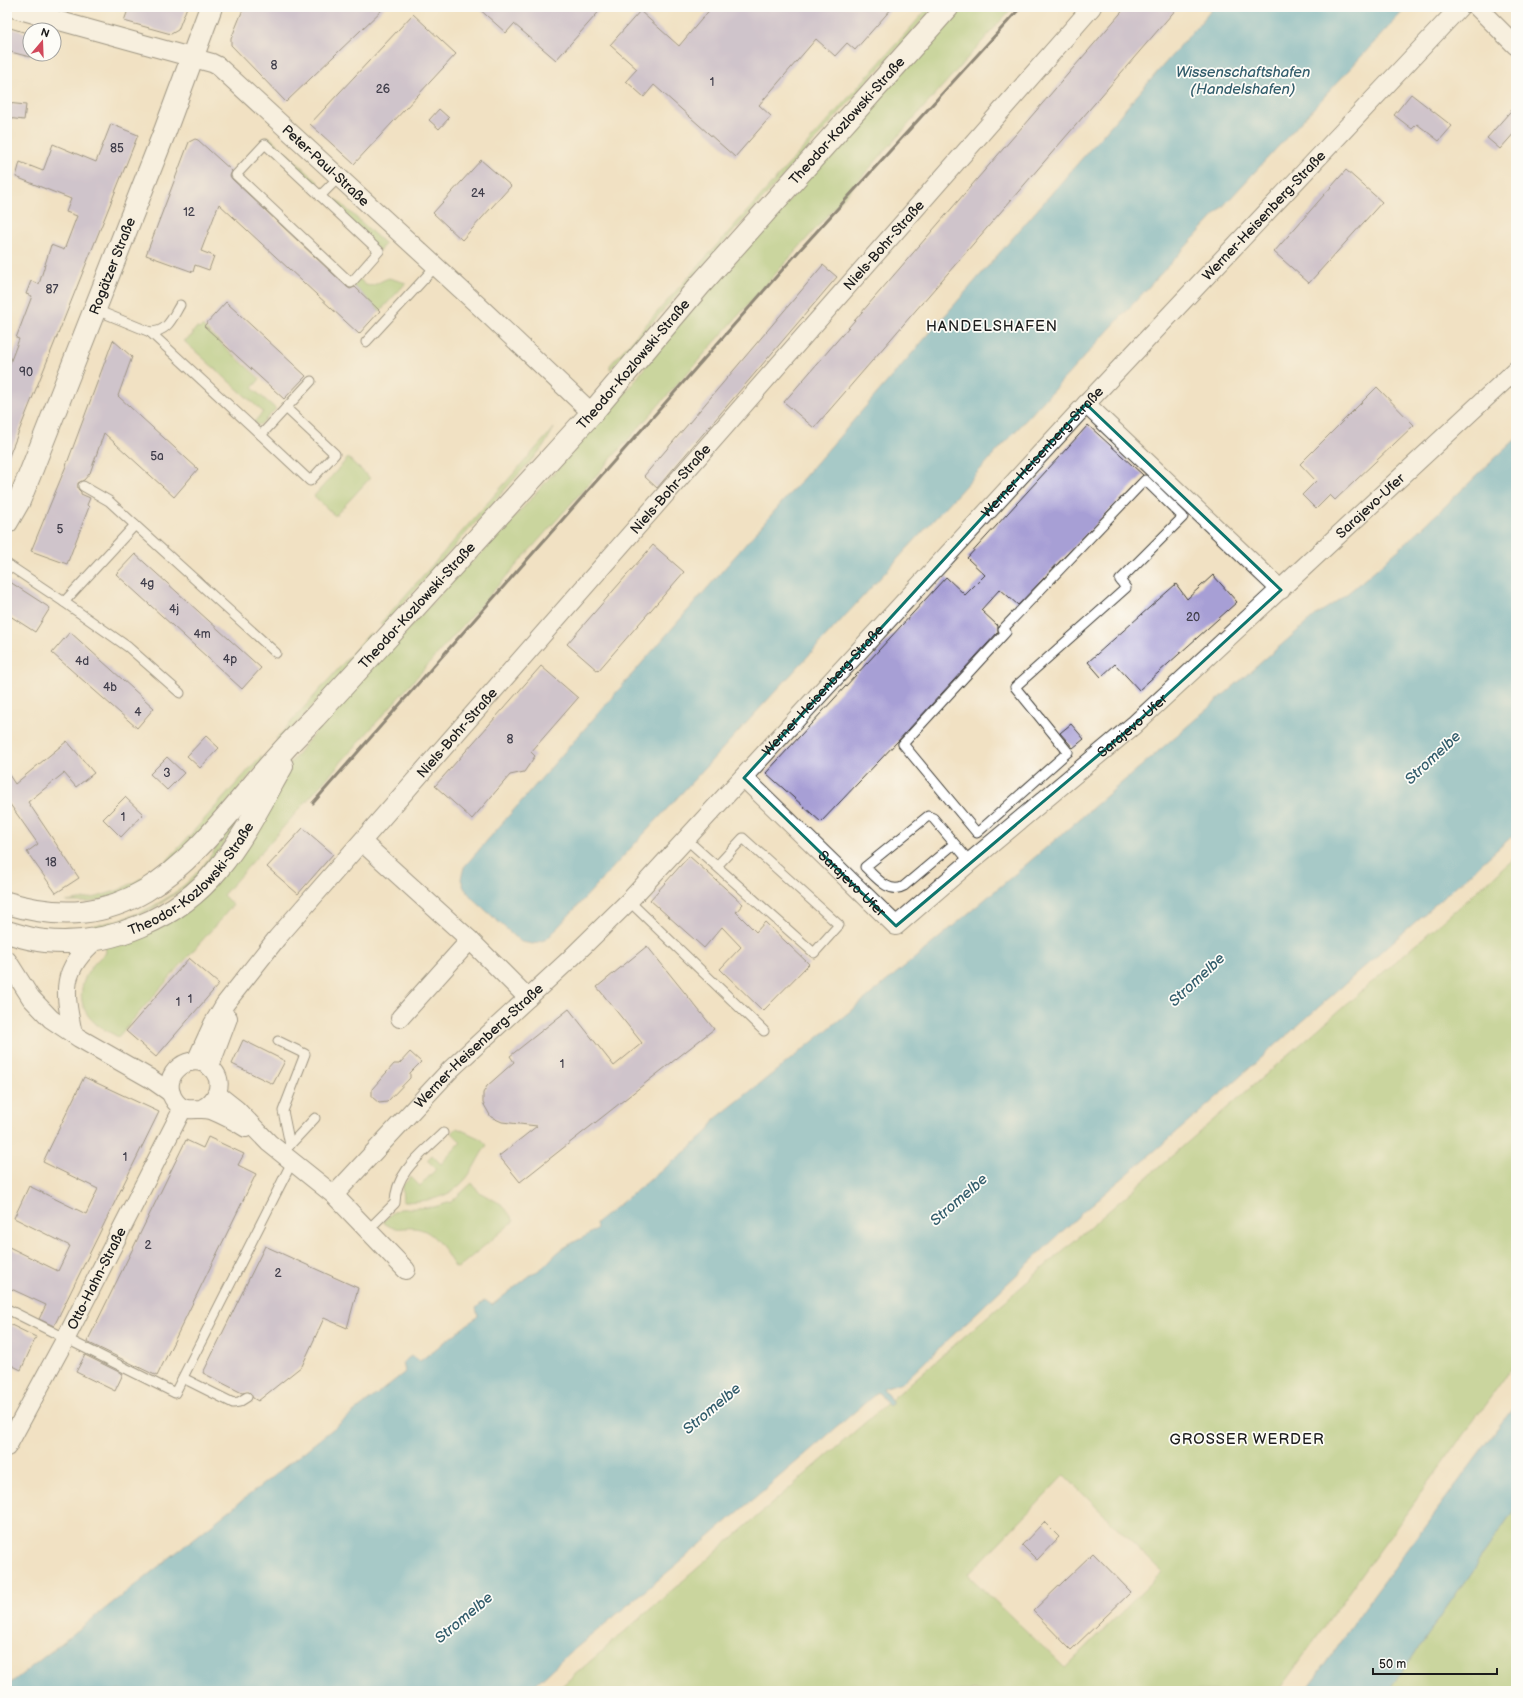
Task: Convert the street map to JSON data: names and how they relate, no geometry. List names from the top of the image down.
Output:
{
  "streets": {
    "main road": ["Theodor-Kozlowski-Straße", "Rogätzer Straße"],
    "street": [
      "Peter-Paul-Straße",
      "Werner-Heisenberg-Straße",
      "Niels-Bohr-Straße",
      "Sarajevo-Ufer",
      "Otto-Hahn-Straße"
    ]
  },
  "crossings": [
    ["Theodor-Kozlowski-Straße", "Peter-Paul-Straße"],
    ["Peter-Paul-Straße", "Rogätzer Straße"],
    ["Werner-Heisenberg-Straße", "Sarajevo-Ufer"],
    ["Niels-Bohr-Straße", "Otto-Hahn-Straße"]
  ],
  "districts": ["HANDELSHAFEN", "GROSSER WERDER"],
  "water": ["Wissenschaftshafen (Handelshafen)", "Stromelbe"],
  "house_numbers": [
    "8",
    "1",
    "26",
    "85",
    "24",
    "12",
    "87",
    "90",
    "5a",
    "5",
    "4g",
    "4j",
    "20",
    "4m",
    "4p",
    "4d",
    "4b",
    "4",
    "8",
    "3",
    "1",
    "18",
    "1",
    "1",
    "1",
    "1",
    "2",
    "2"
  ],
  "scale_bar": "50 m",
  "north": "top"
}
